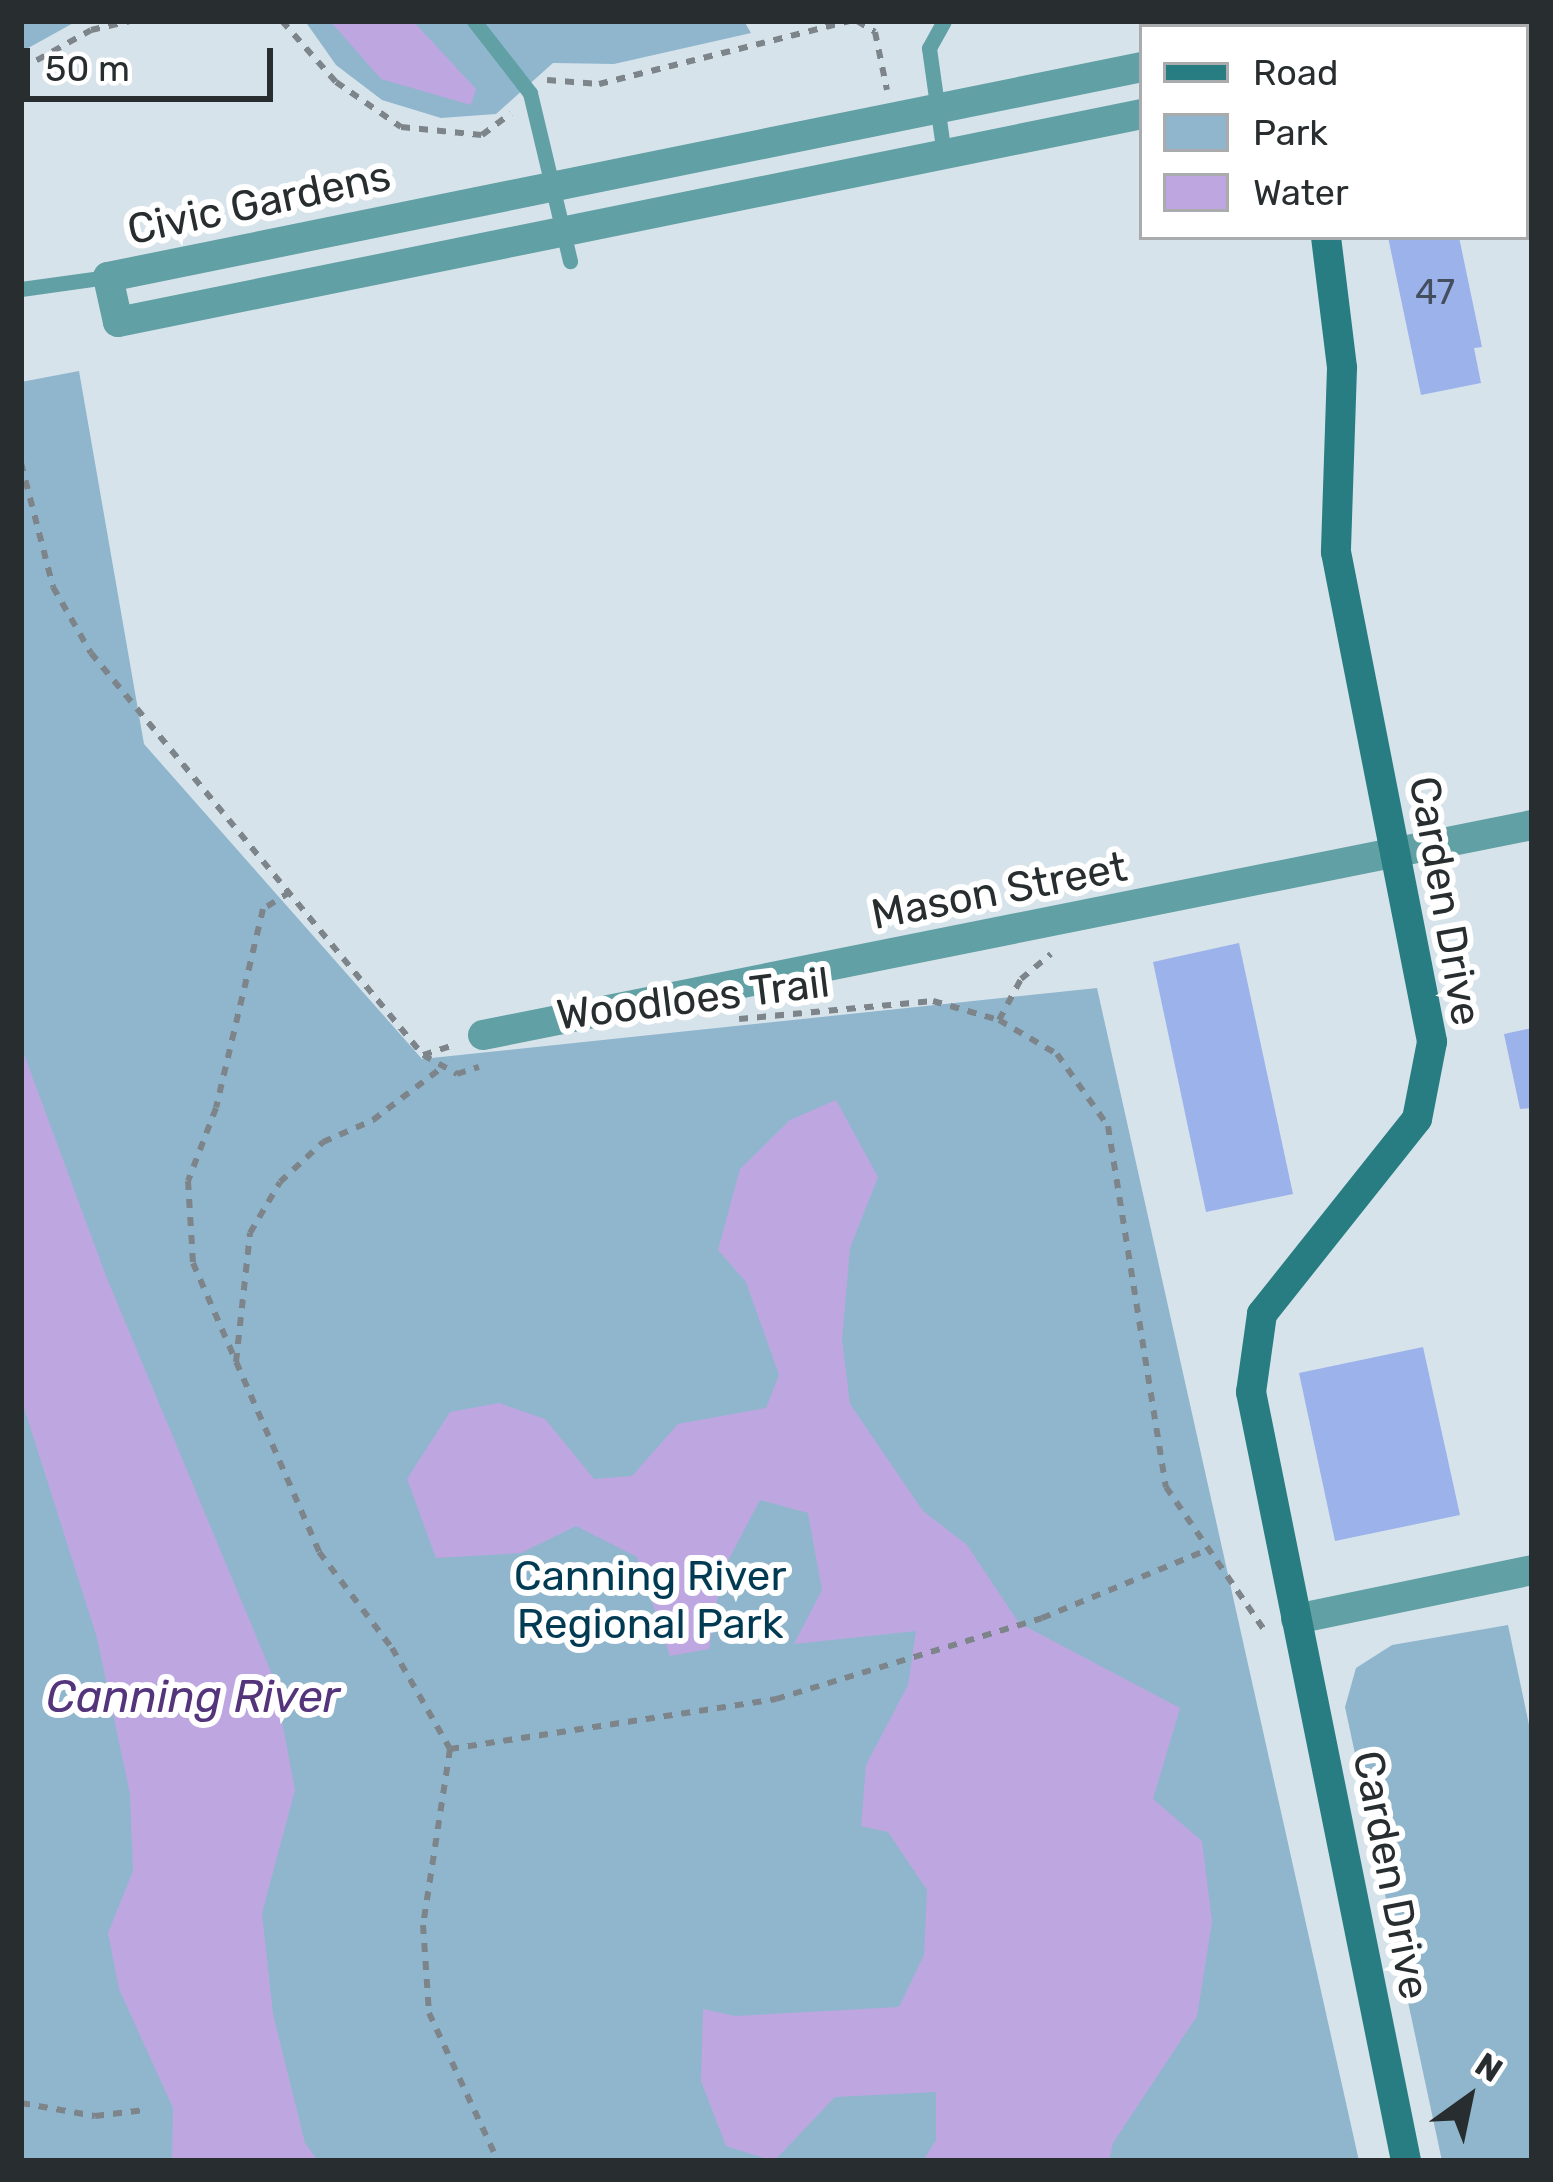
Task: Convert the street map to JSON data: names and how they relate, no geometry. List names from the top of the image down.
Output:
{
  "streets": {
    "street": ["Civic Gardens", "Mason Street", "Carden Drive"],
    "path": ["Woodloes Trail"]
  },
  "crossings": [
    ["Mason Street", "Carden Drive"],
    ["Mason Street", "Woodloes Trail"]
  ],
  "water": ["Canning River"],
  "parks": ["Canning River Regional Park"],
  "house_numbers": ["47"],
  "legend": ["Road", "Park", "Water"],
  "scale_bar": "50 m",
  "north": "top right"
}
